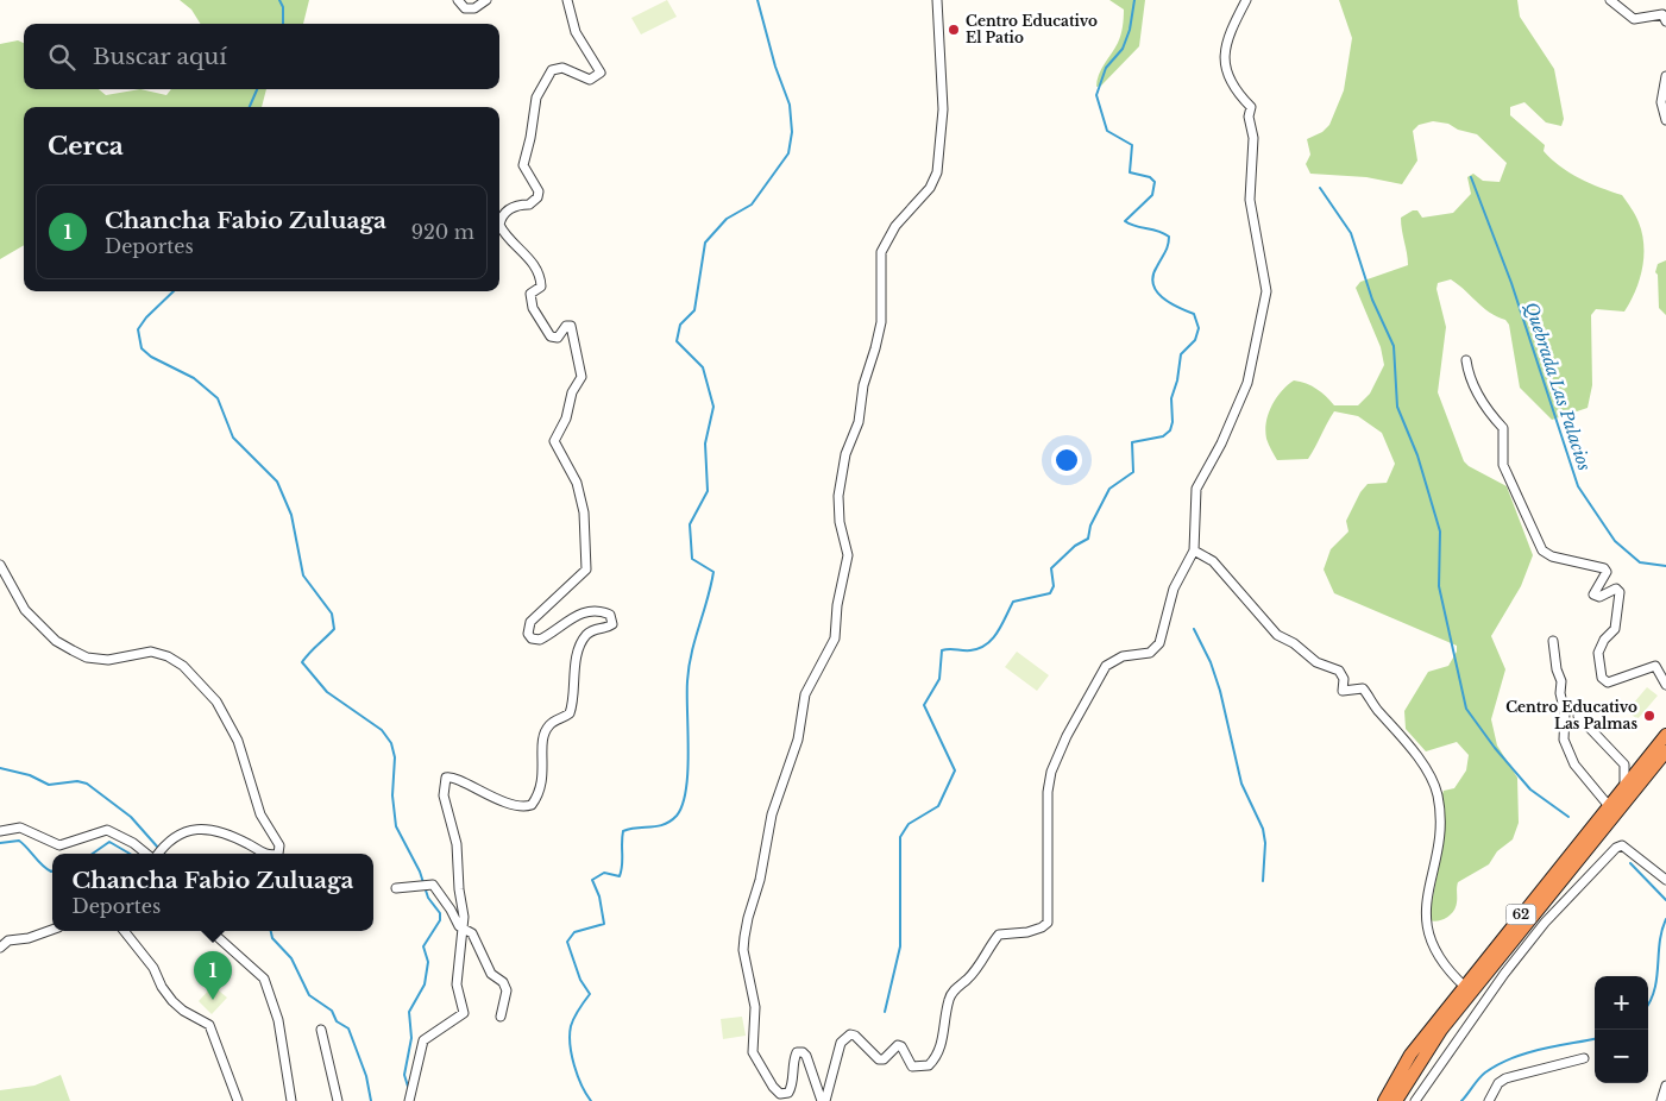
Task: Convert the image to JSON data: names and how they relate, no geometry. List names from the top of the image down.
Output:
{
  "streets": {
    "highway": ["62"]
  },
  "water": ["Quebrada Las Palacios"],
  "places": ["Centro Educativo El Patio", "Centro Educativo Las Palmas"],
  "page": {
    "search": "Buscar aquí",
    "heading": "Cerca",
    "list": [
      {
        "mark": "1",
        "name": "Chancha Fabio Zuluaga",
        "note": "Deportes",
        "value": "920 m"
      }
    ],
    "popup": ["Chancha Fabio Zuluaga", "Deportes"],
    "pins": "1",
    "map_buttons": ["+", "−"]
  }
}
